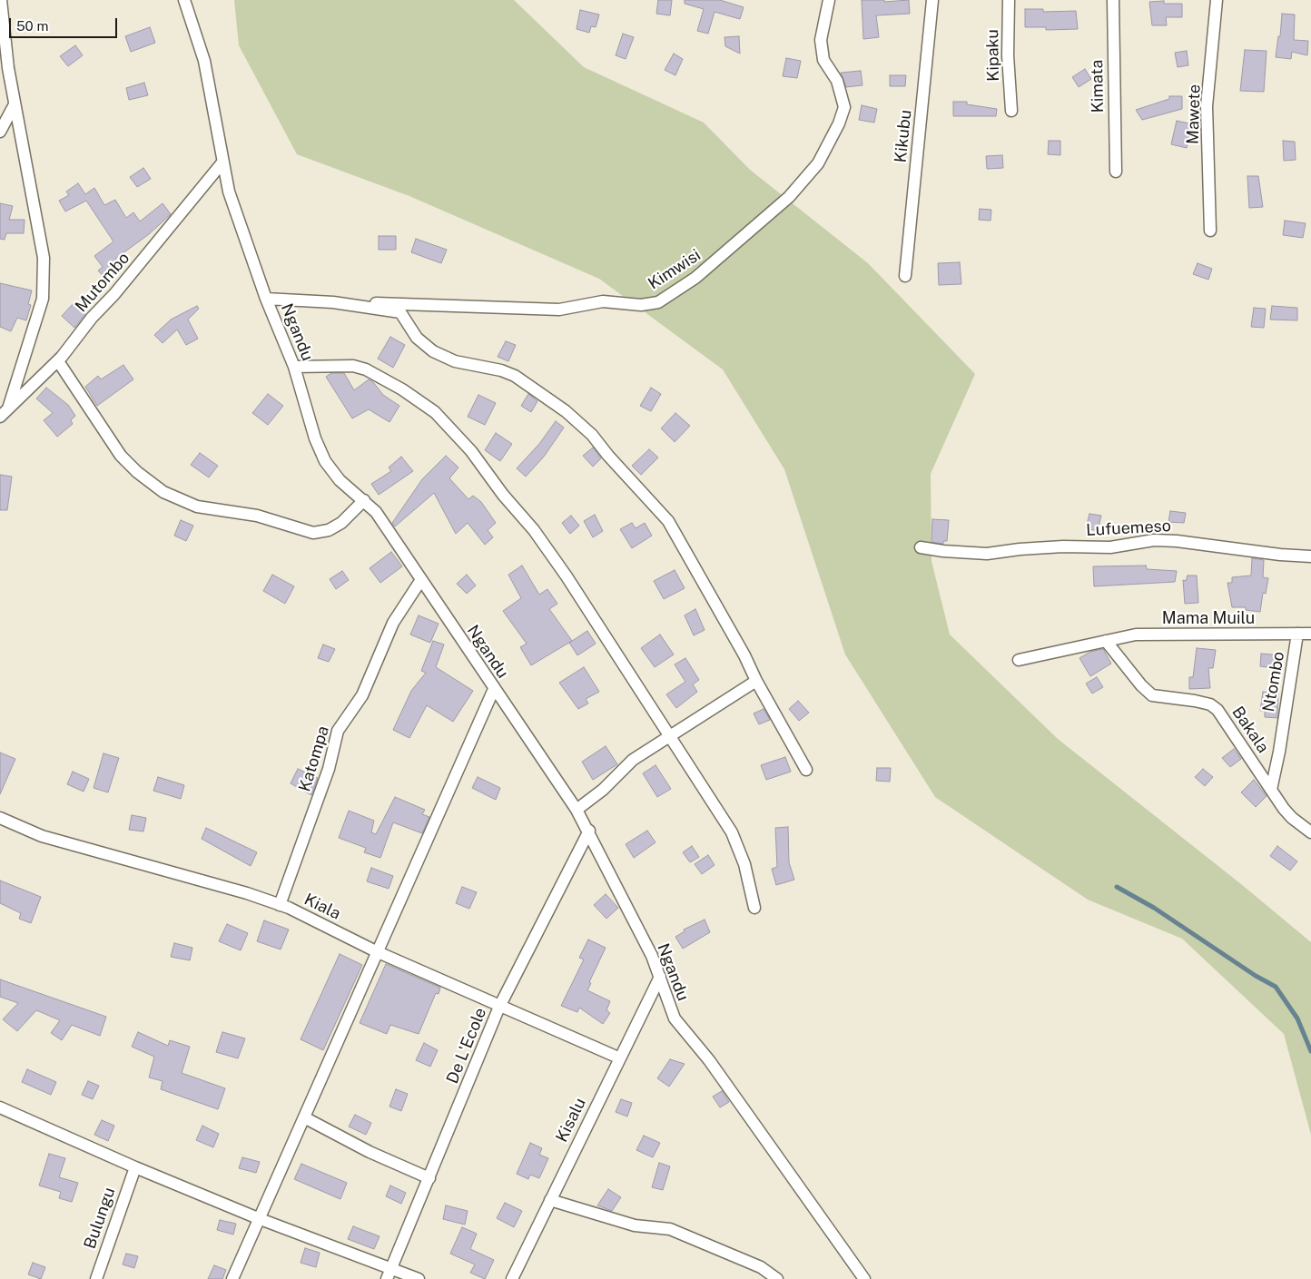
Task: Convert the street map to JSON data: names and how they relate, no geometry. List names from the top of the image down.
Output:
{
  "streets": {
    "street": [
      "Kipaku",
      "Kimata",
      "Mawete",
      "Kikubu",
      "Kimwisi",
      "Mutombo",
      "Ngandu",
      "Lufuemeso",
      "Mama Muilu",
      "Ntombo",
      "Bakala",
      "Katompa",
      "Kiala",
      "De L'Ecole",
      "Kisalu",
      "Bulungu"
    ]
  },
  "crossings": [
    ["Mutombo", "Ngandu"],
    ["Ngandu", "Katompa"],
    ["Ngandu", "De L'Ecole"],
    ["Ngandu", "Kisalu"],
    ["Mama Muilu", "Ntombo"],
    ["Mama Muilu", "Bakala"],
    ["Ntombo", "Bakala"],
    ["Katompa", "Kiala"],
    ["Kiala", "De L'Ecole"],
    ["Kiala", "Kisalu"]
  ],
  "scale_bar": "50 m"
}
